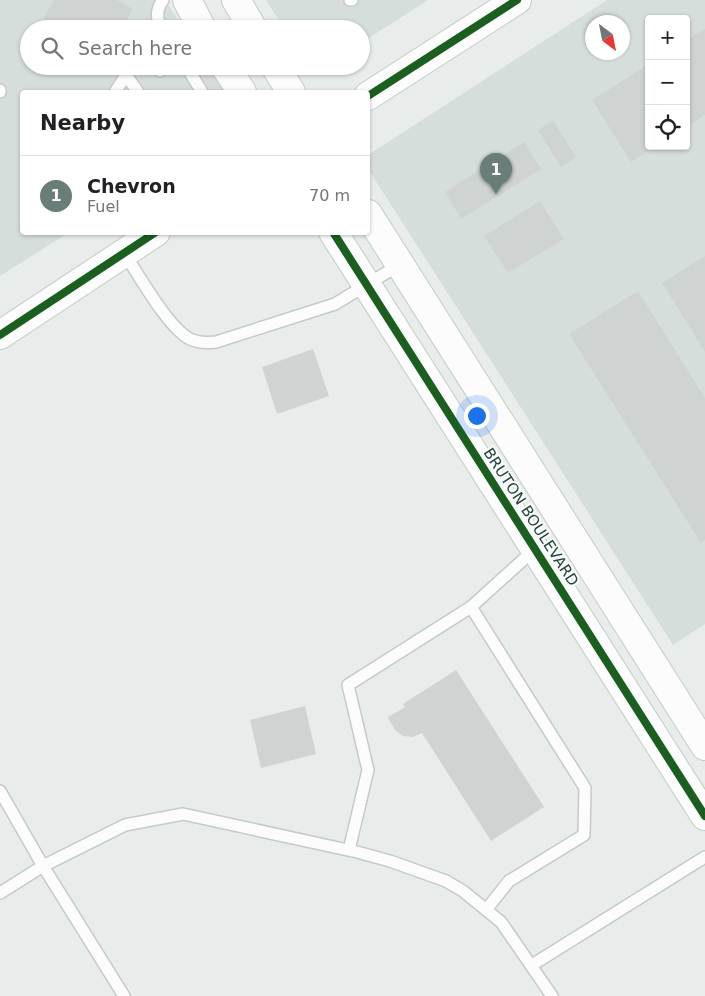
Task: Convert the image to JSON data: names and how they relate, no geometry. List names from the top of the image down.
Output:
{
  "streets": {
    "street": ["BRUTON BOULEVARD"]
  },
  "north": "bottom right",
  "page": {
    "map_buttons": ["+", "−"],
    "search": "Search here",
    "heading": "Nearby",
    "pins": "1",
    "list": [
      {
        "mark": "1",
        "name": "Chevron",
        "note": "Fuel",
        "value": "70 m"
      }
    ]
  }
}
